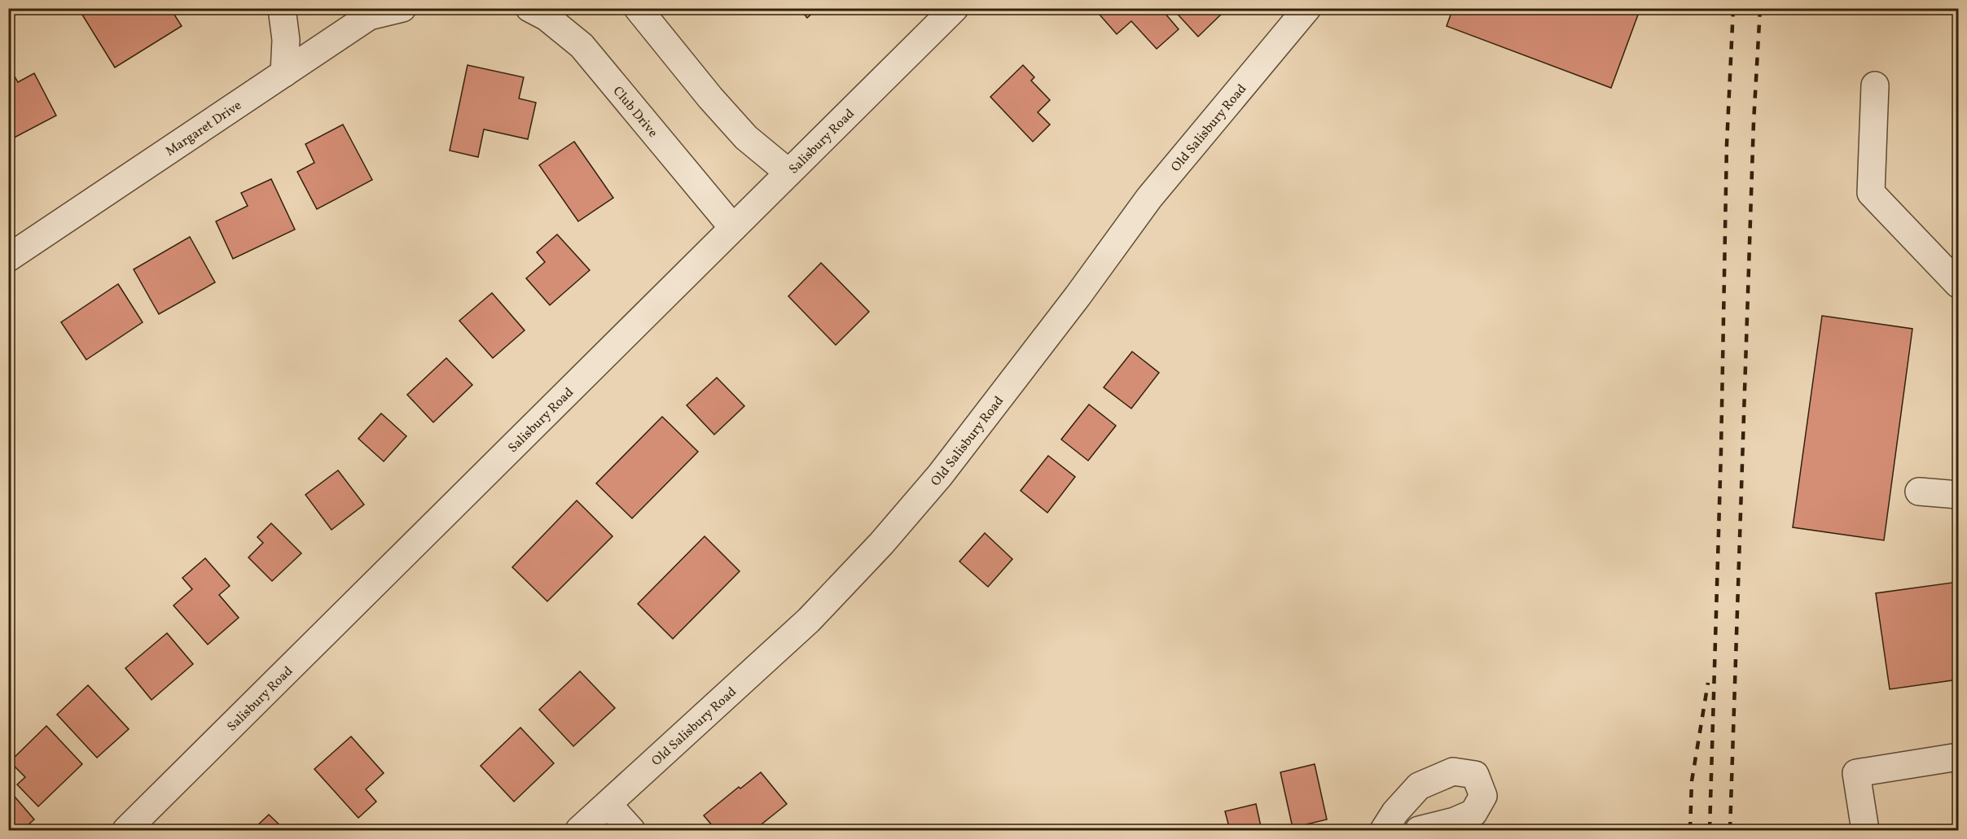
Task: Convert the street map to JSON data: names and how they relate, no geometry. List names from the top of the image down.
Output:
{
  "streets": {
    "street": [
      "Club Drive",
      "Margaret Drive",
      "Old Salisbury Road",
      "Salisbury Road"
    ]
  },
  "crossings": [
    ["Club Drive", "Salisbury Road"]
  ]
}
